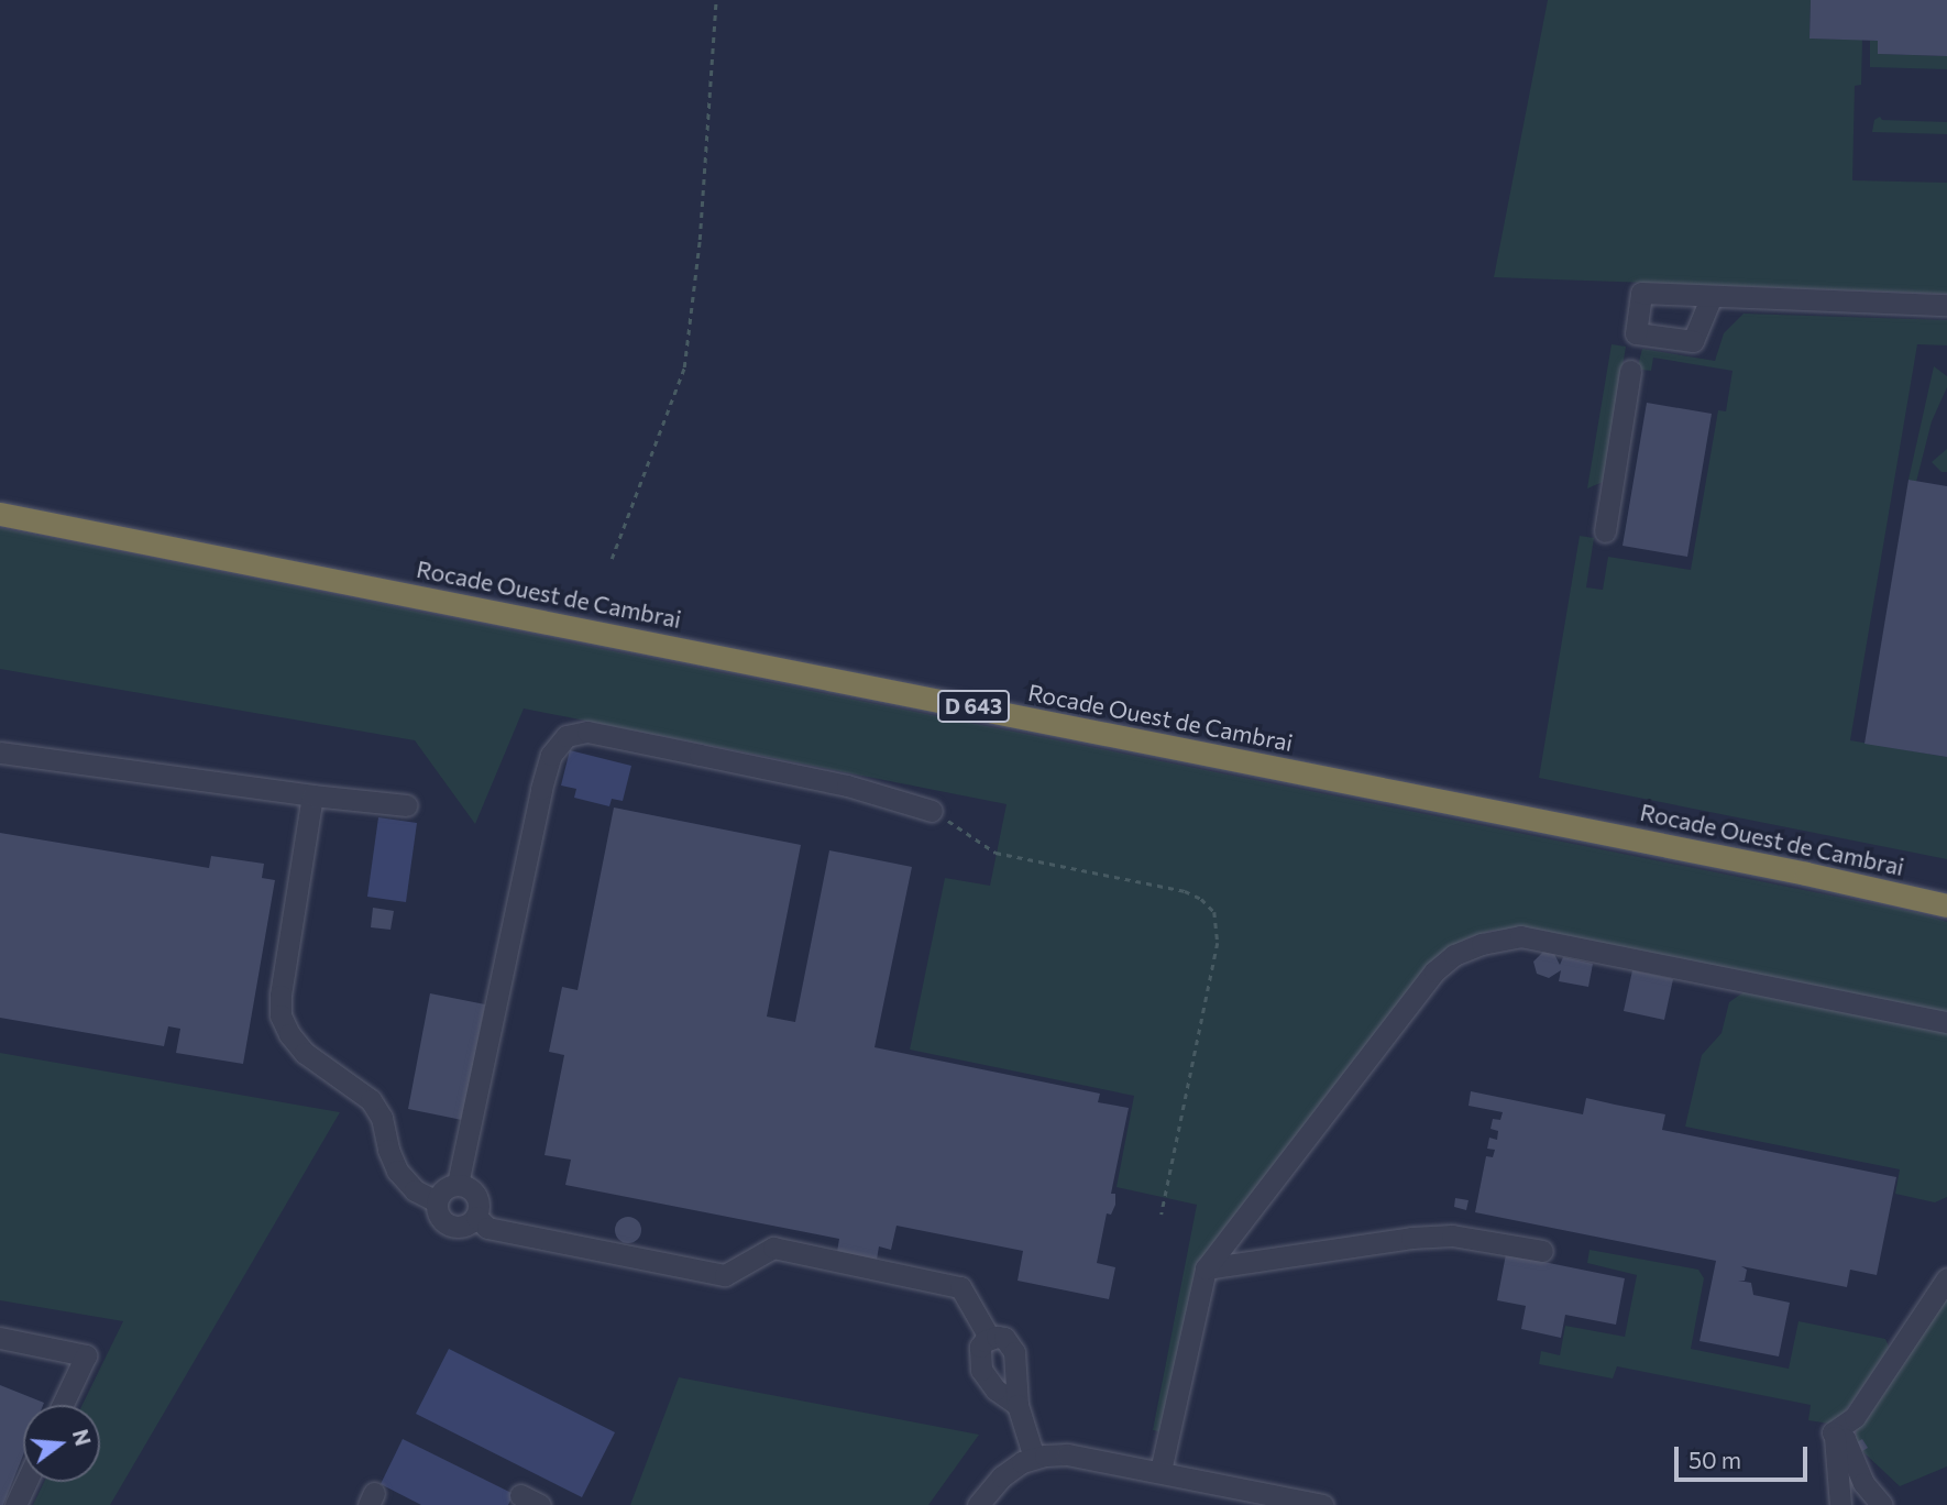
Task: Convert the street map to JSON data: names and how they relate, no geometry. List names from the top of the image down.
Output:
{
  "streets": {
    "highway": ["Rocade Ouest de Cambrai", "D 643"]
  },
  "scale_bar": "50 m",
  "north": "right"
}
